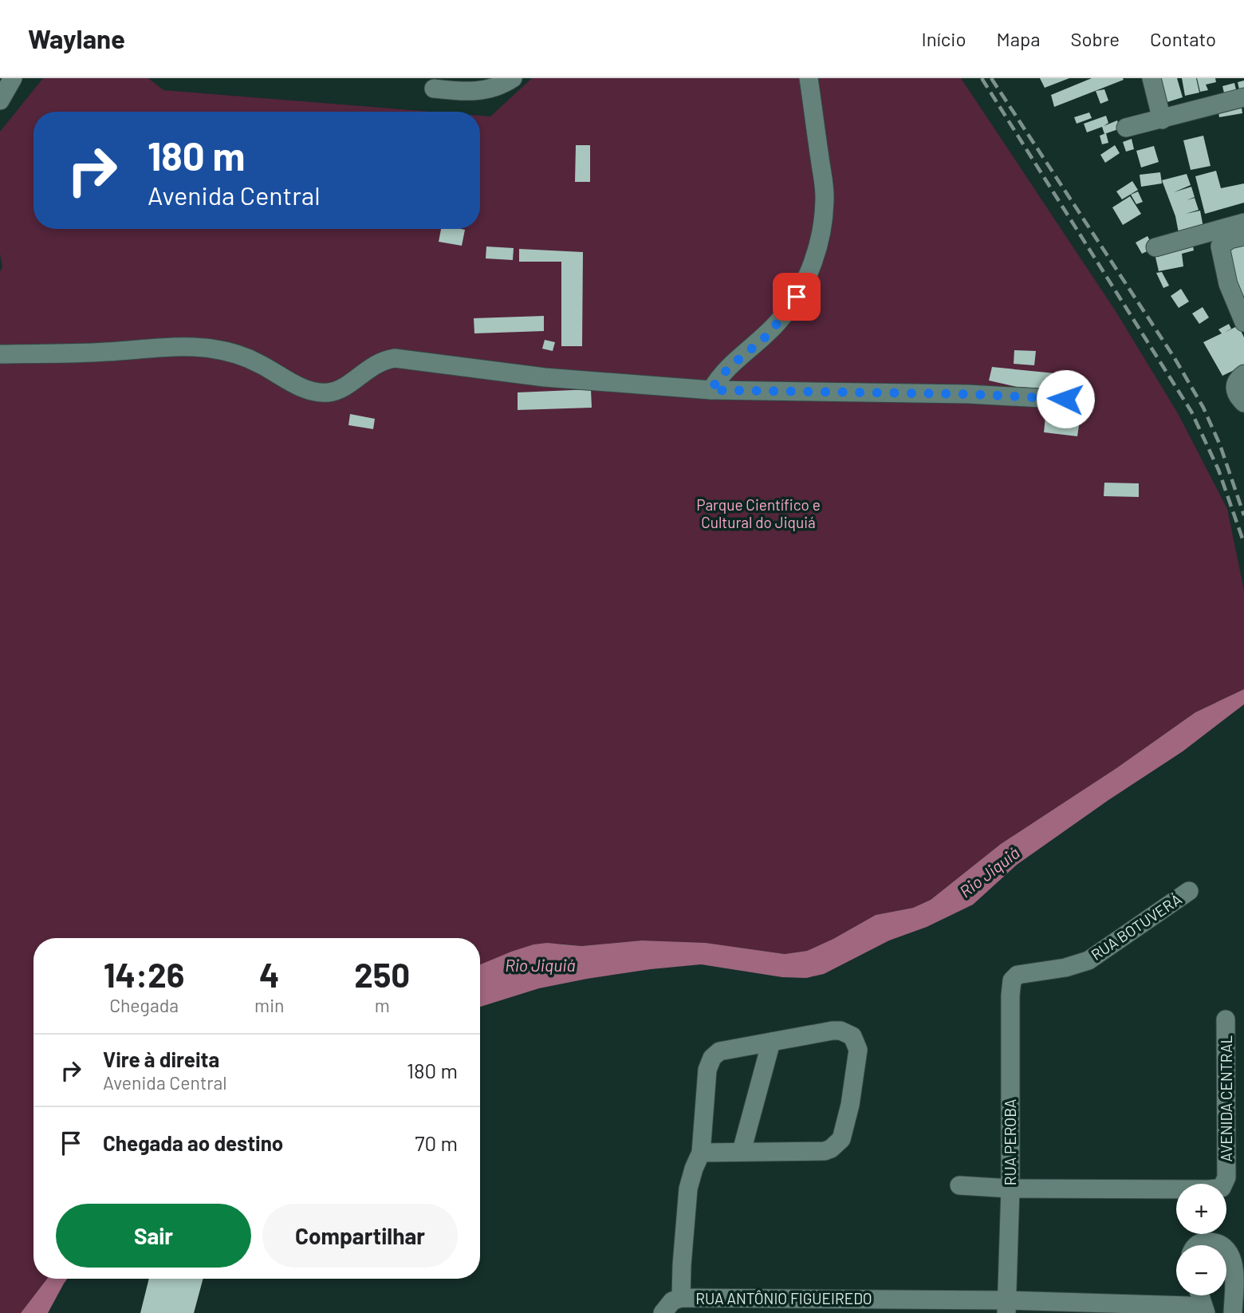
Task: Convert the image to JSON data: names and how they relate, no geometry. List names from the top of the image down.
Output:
{
  "streets": {
    "street": [
      "RUA BOTUVERÁ",
      "AVENIDA CENTRAL",
      "RUA PEROBA",
      "RUA ANTÔNIO FIGUEIREDO"
    ]
  },
  "crossings": [
    ["RUA BOTUVERÁ", "RUA PEROBA"],
    ["AVENIDA CENTRAL", "RUA PEROBA"],
    ["RUA PEROBA", "RUA ANTÔNIO FIGUEIREDO"]
  ],
  "water": ["Rio Jiquiá"],
  "parks": ["Parque Científico e Cultural do Jiquiá"],
  "page": {
    "header": "Waylane",
    "nav": [
      "Início",
      "Mapa",
      "Sobre",
      "Contato"
    ],
    "turn": ["180 m", "Avenida Central"],
    "eta": [
      "14:26",
      "Chegada",
      "4",
      "min",
      "250",
      "m"
    ],
    "list": [
      {
        "name": "Vire à direita",
        "note": "Avenida Central",
        "value": "180 m"
      },
      {
        "name": "Chegada ao destino",
        "value": "70 m"
      }
    ],
    "map_buttons": ["+", "−"],
    "buttons": ["Sair", "Compartilhar"]
  }
}
